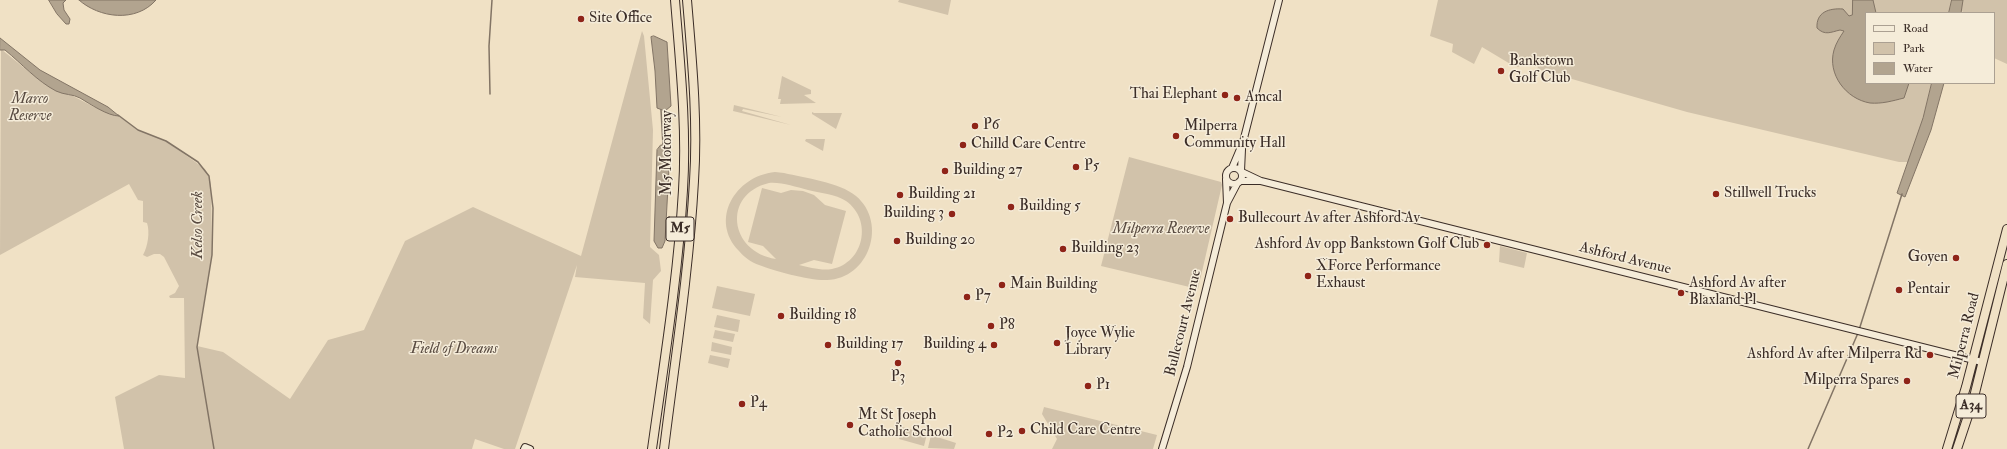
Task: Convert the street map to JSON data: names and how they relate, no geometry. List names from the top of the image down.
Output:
{
  "streets": {
    "highway": [
      "M5 Motorway",
      "M5",
      "Milperra Road",
      "A34"
    ],
    "main road": ["Ashford Avenue", "Bullecourt Avenue"]
  },
  "crossings": [
    ["Ashford Avenue", "Bullecourt Avenue"],
    ["Ashford Avenue", "Milperra Road"]
  ],
  "water": ["Kelso Creek"],
  "parks": ["Marco Reserve", "Milperra Reserve", "Field of Dreams"],
  "places": [
    "Site Office",
    "Bankstown Golf Club",
    "Thai Elephant",
    "Amcal",
    "P6",
    "Milperra Community Hall",
    "Chilld Care Centre",
    "P5",
    "Building 27",
    "Stillwell Trucks",
    "Building 21",
    "Building 5",
    "Building 3",
    "Bullecourt Av after Ashford Av",
    "Building 20",
    "Ashford Av opp Bankstown Golf Club",
    "Building 23",
    "Goyen",
    "XForce Performance Exhaust",
    "Main Building",
    "Pentair",
    "Ashford Av after Blaxland Pl",
    "P7",
    "Building 18",
    "P8",
    "Joyce Wylie Library",
    "Building 17",
    "Building 4",
    "Ashford Av after Milperra Rd",
    "P3",
    "Milperra Spares",
    "P1",
    "P4",
    "Mt St Joseph Catholic School",
    "Child Care Centre",
    "P2"
  ],
  "legend": ["Road", "Park", "Water"]
}
